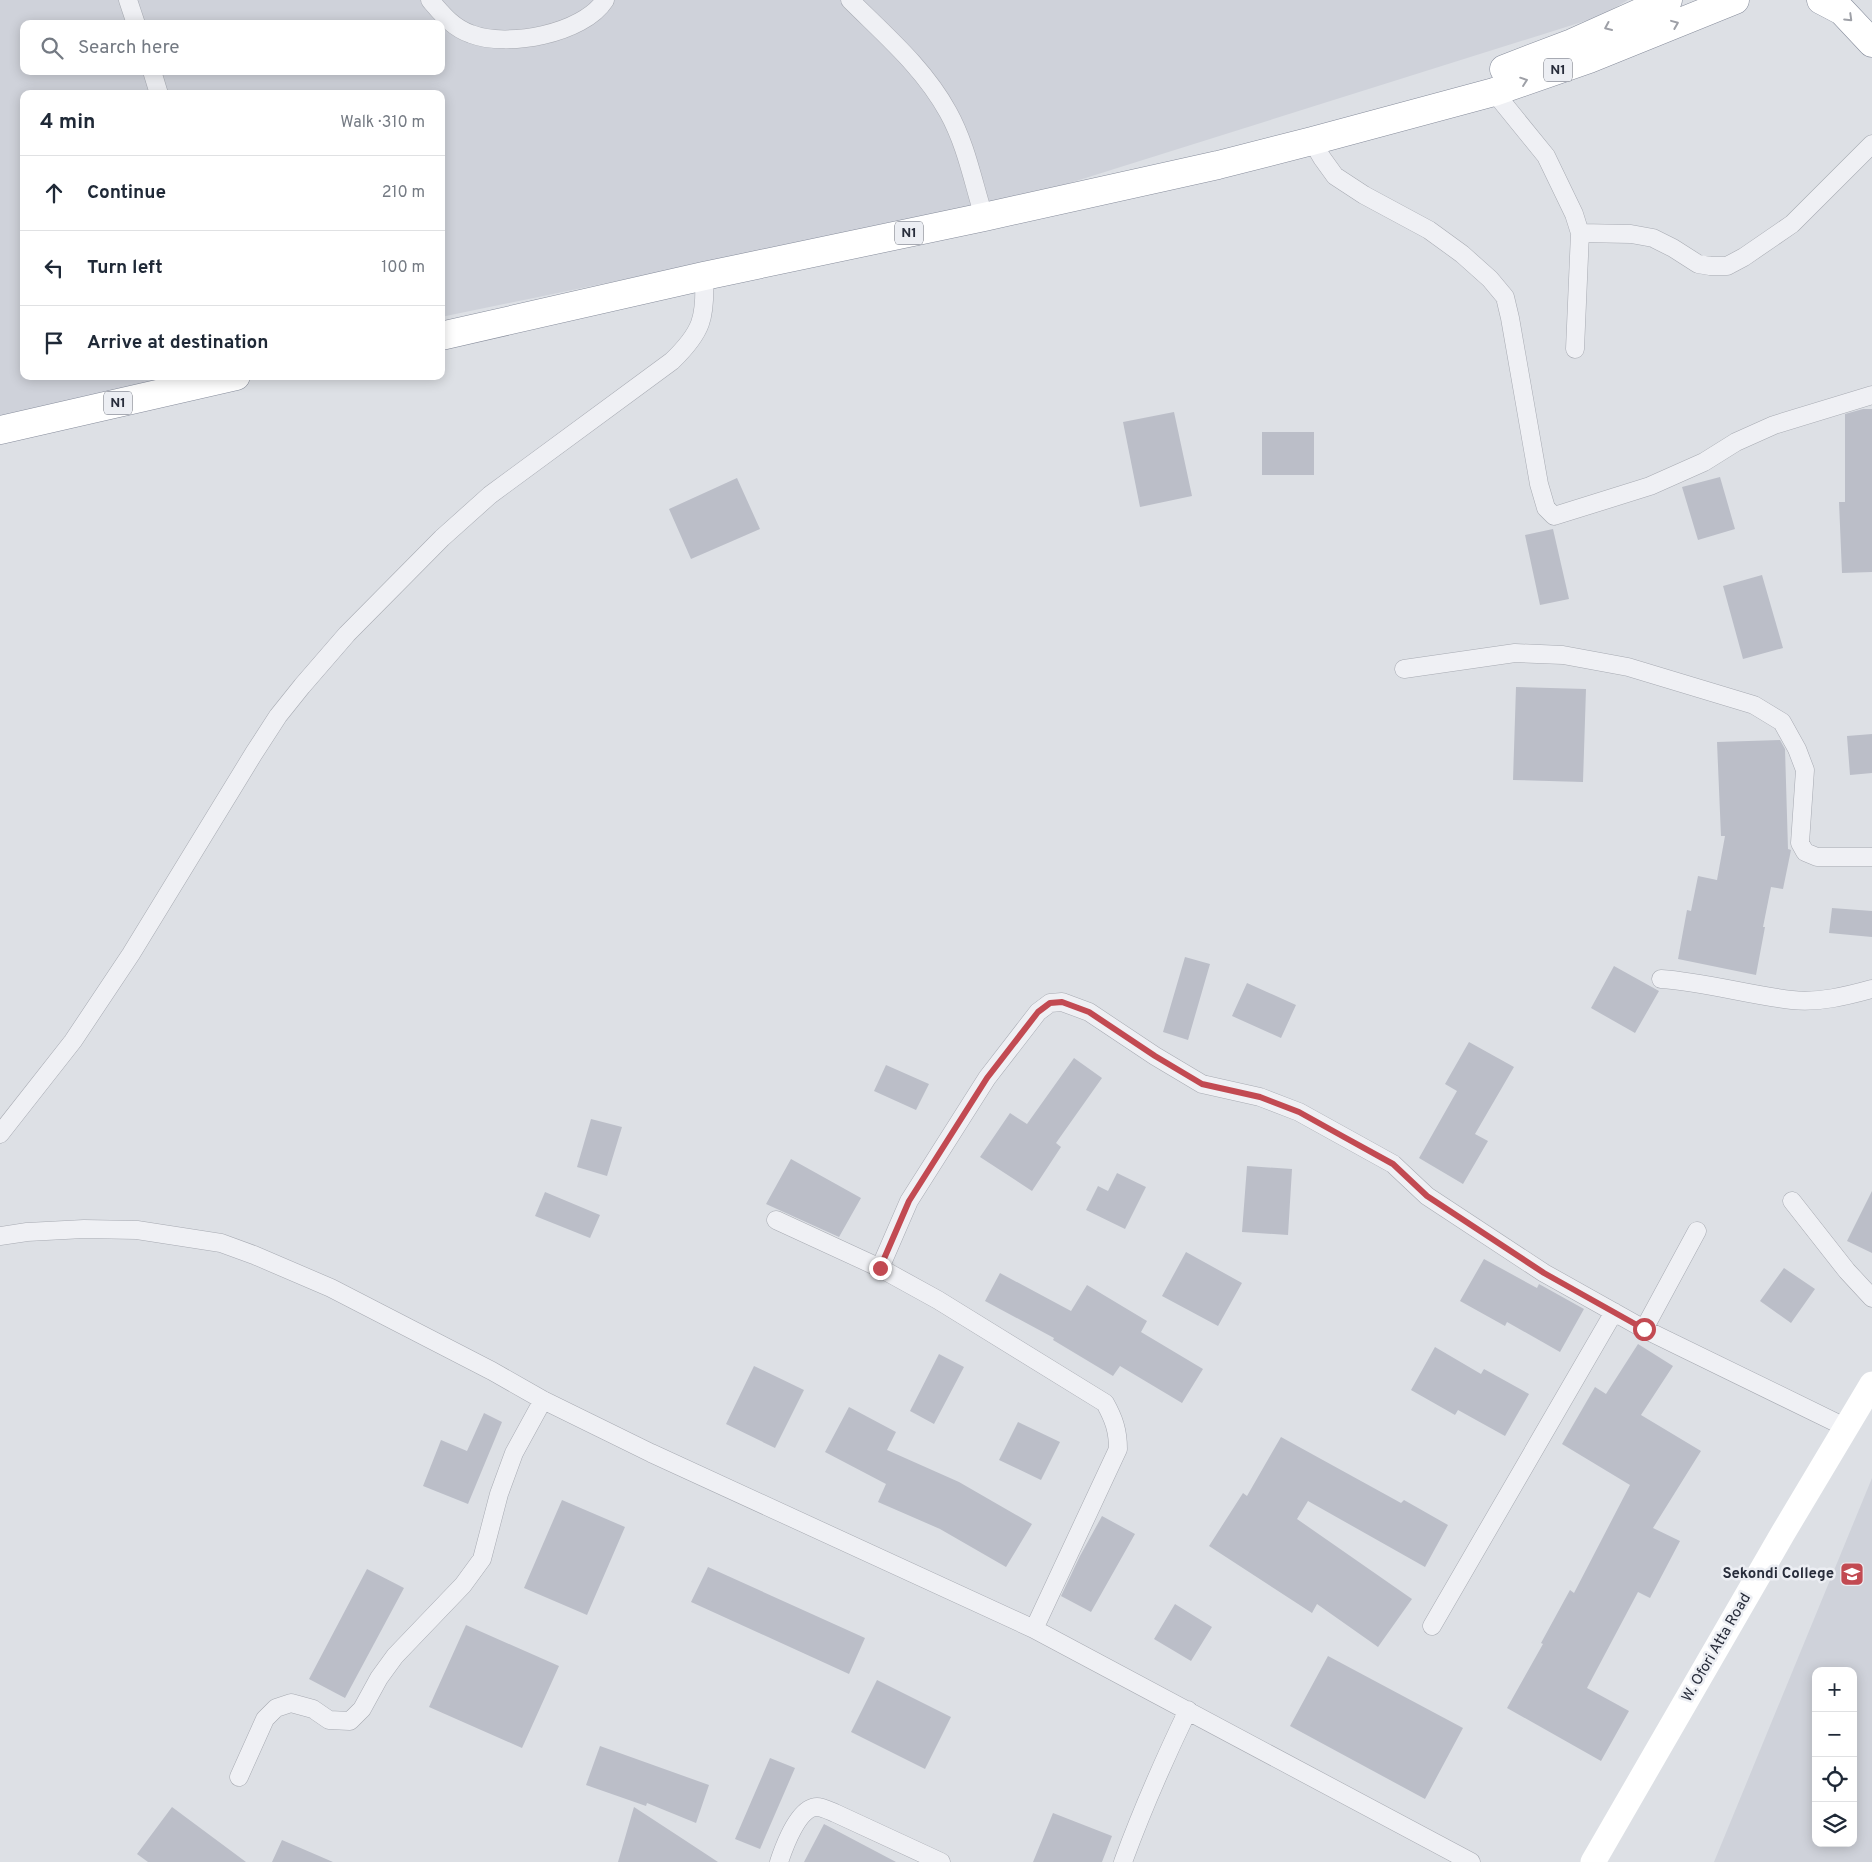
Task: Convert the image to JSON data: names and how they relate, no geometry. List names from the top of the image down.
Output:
{
  "streets": {
    "highway": ["N1"],
    "main road": ["W. Ofori Atta Road"]
  },
  "places": {
    "school or university": ["Sekondi College"]
  },
  "page": {
    "search": "Search here",
    "heading": ["4 min", "Walk · 310 m"],
    "list": [
      ["Continue", "210 m"],
      ["Turn left", "100 m"],
      "Arrive at destination"
    ],
    "map_buttons": ["+", "−"]
  }
}
